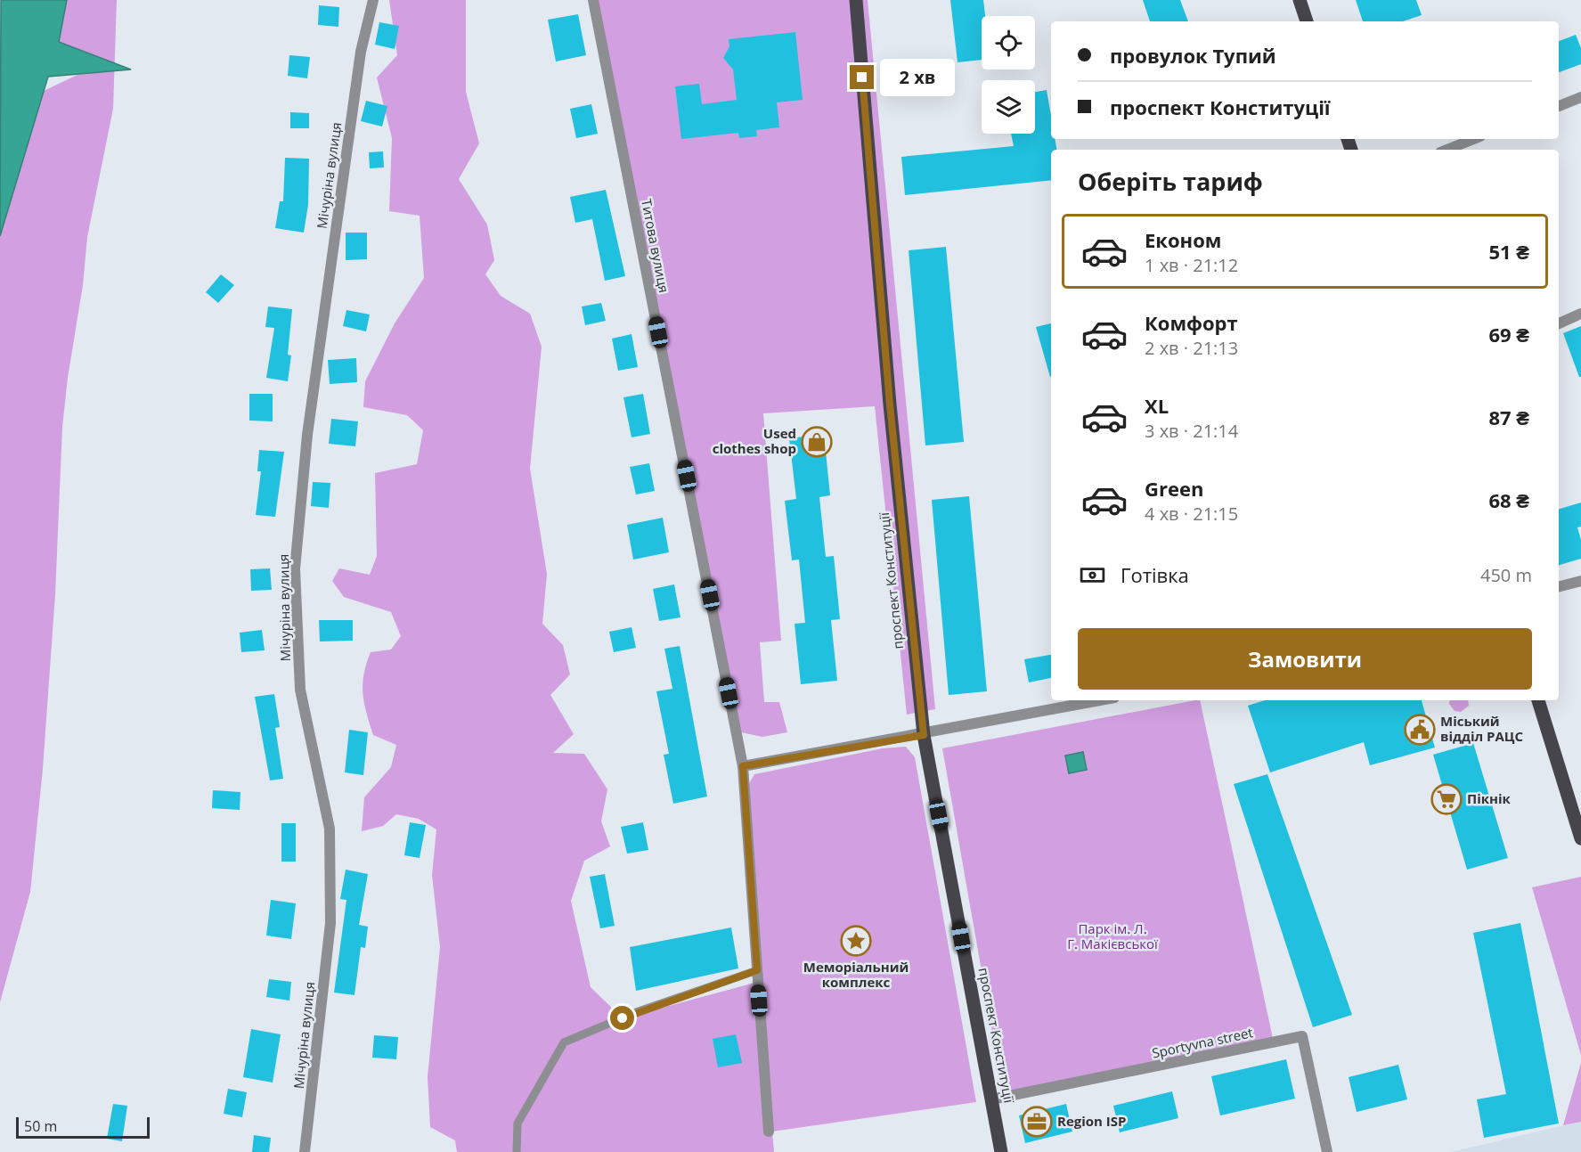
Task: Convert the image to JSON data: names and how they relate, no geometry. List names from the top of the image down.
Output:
{
  "streets": {
    "main road": ["проспект Конституції"],
    "street": ["Мічуріна вулиця", "Титова вулиця", "Sportyvna street"]
  },
  "crossings": [
    ["проспект Конституції", "Sportyvna street"]
  ],
  "parks": ["Парк ім. Л. Г. Макієвської"],
  "places": {
    "shop": ["Used clothes shop"],
    "public building": ["Міський відділ РАЦС"],
    "supermarket": ["Пікнік"],
    "place": ["Меморіальний комплекс"],
    "office": ["Region ISP"]
  },
  "scale_bar": "50 m",
  "page": {
    "banner": ["провулок Тупий", "проспект Конституції"],
    "bubble": "2 хв",
    "heading": "Оберіть тариф",
    "list": [
      {
        "name": "Економ",
        "note": "1 хв · 21:12",
        "value": "51 ₴"
      },
      {
        "name": "Комфорт",
        "note": "2 хв · 21:13",
        "value": "69 ₴"
      },
      {
        "name": "XL",
        "note": "3 хв · 21:14",
        "value": "87 ₴"
      },
      {
        "name": "Green",
        "note": "4 хв · 21:15",
        "value": "68 ₴"
      }
    ],
    "pay": ["Готівка", "450 m"],
    "buttons": "Замовити",
    "scale": "50 m"
  }
}
